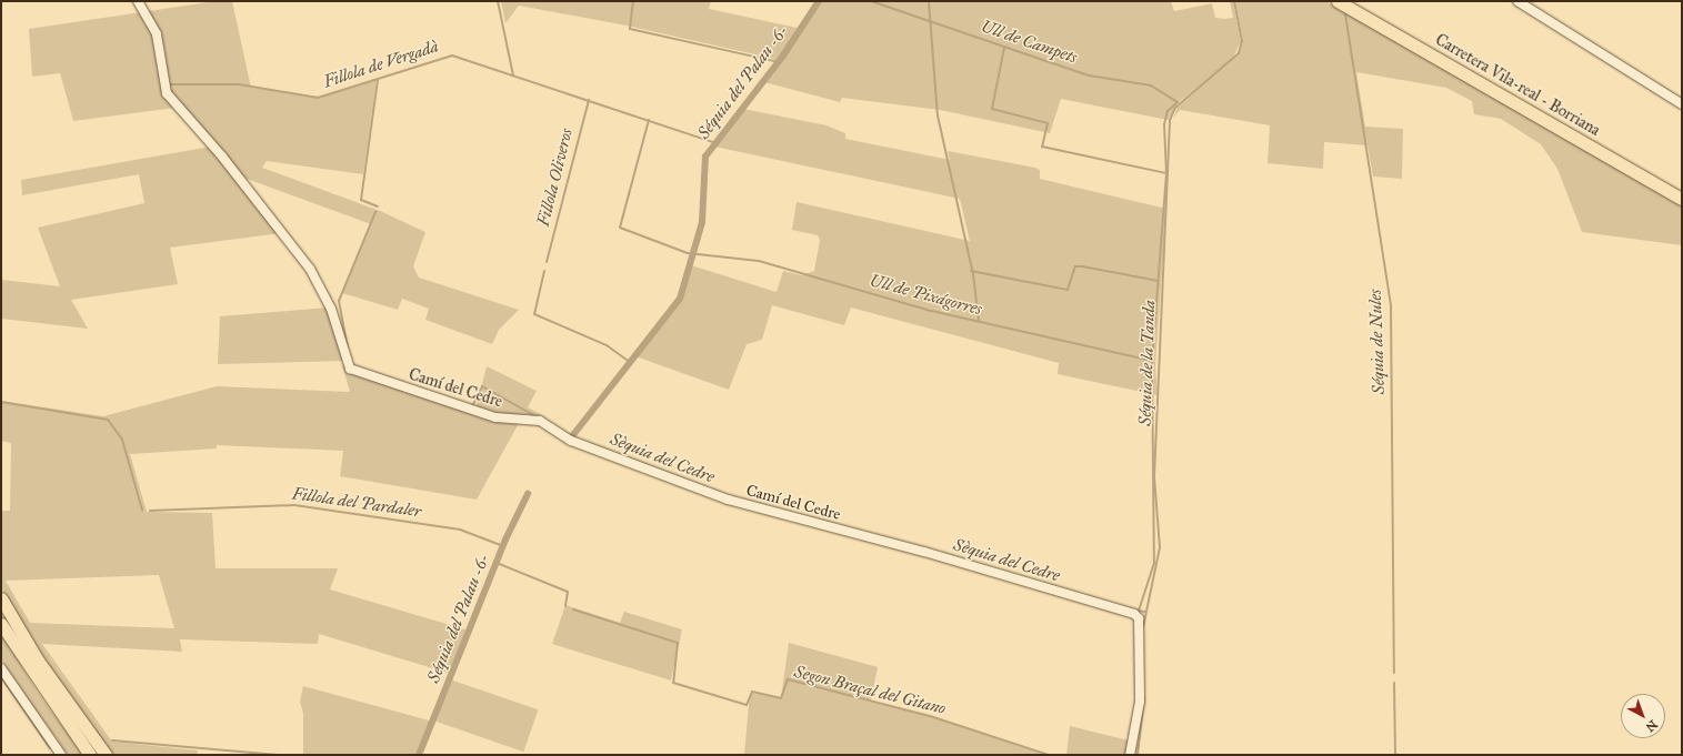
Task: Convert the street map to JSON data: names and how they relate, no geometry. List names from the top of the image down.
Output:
{
  "streets": {
    "main road": ["Carretera Vila-real - Borriana"],
    "street": ["Camí del Cedre"]
  },
  "water": [
    "Ull de Campets",
    "Fillola de Vergadà",
    "Séquia del Palau -6-",
    "Fillola Oliveros",
    "Ull de Pixágorres",
    "Séquia de Nules",
    "Séquia de la Tanda",
    "Sèquia del Cedre",
    "Fillola del Pardaler",
    "Segon Braçal del Gitano"
  ],
  "north": "bottom right"
}
